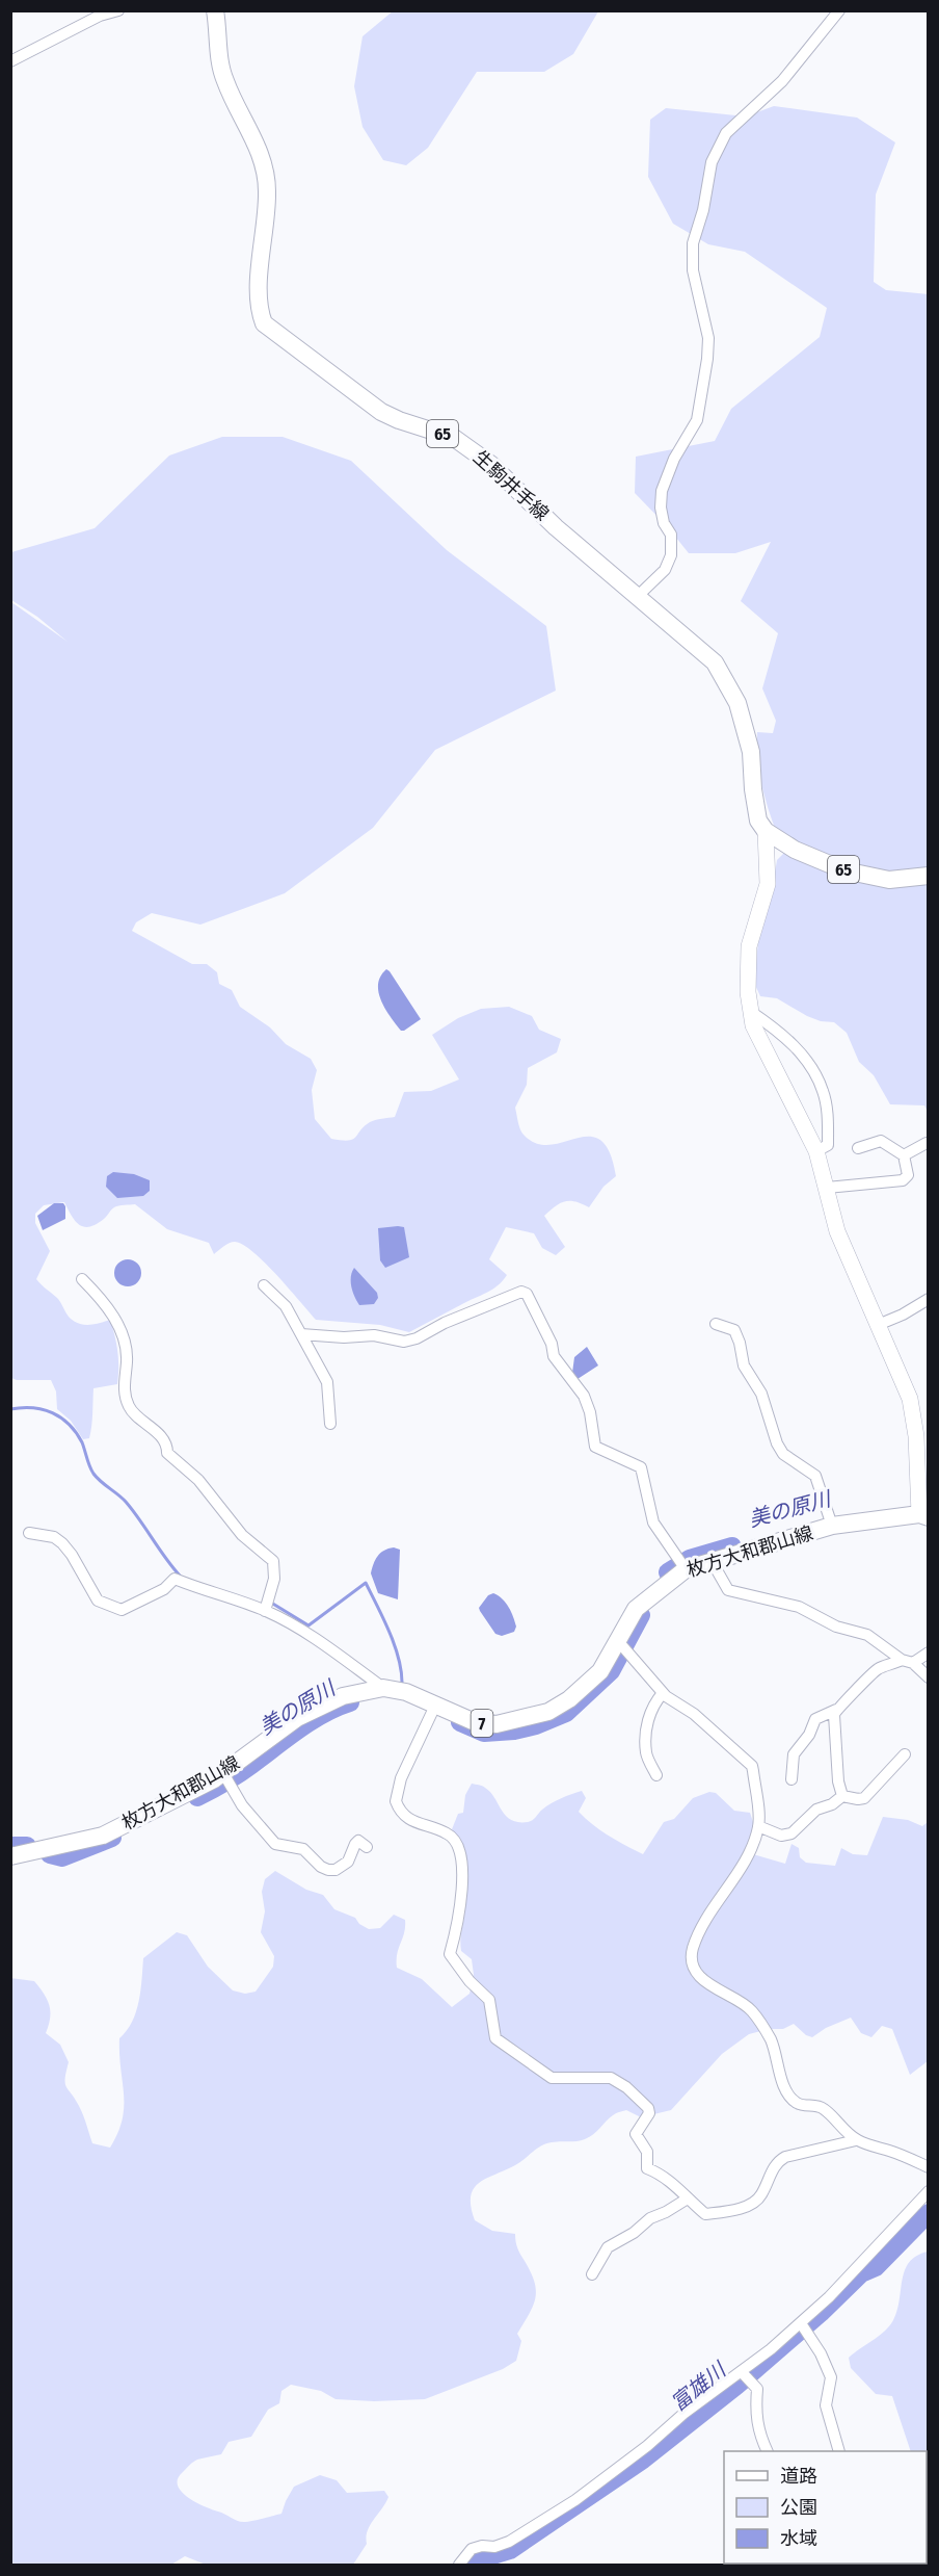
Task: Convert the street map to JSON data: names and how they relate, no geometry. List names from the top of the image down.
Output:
{
  "streets": {
    "main road": [
      "65",
      "生駒井手線",
      "枚方大和郡山線",
      "7"
    ]
  },
  "crossings": [
    ["65", "生駒井手線"]
  ],
  "water": ["美の原川", "富雄川"],
  "legend": ["道路", "公園", "水域"]
}
